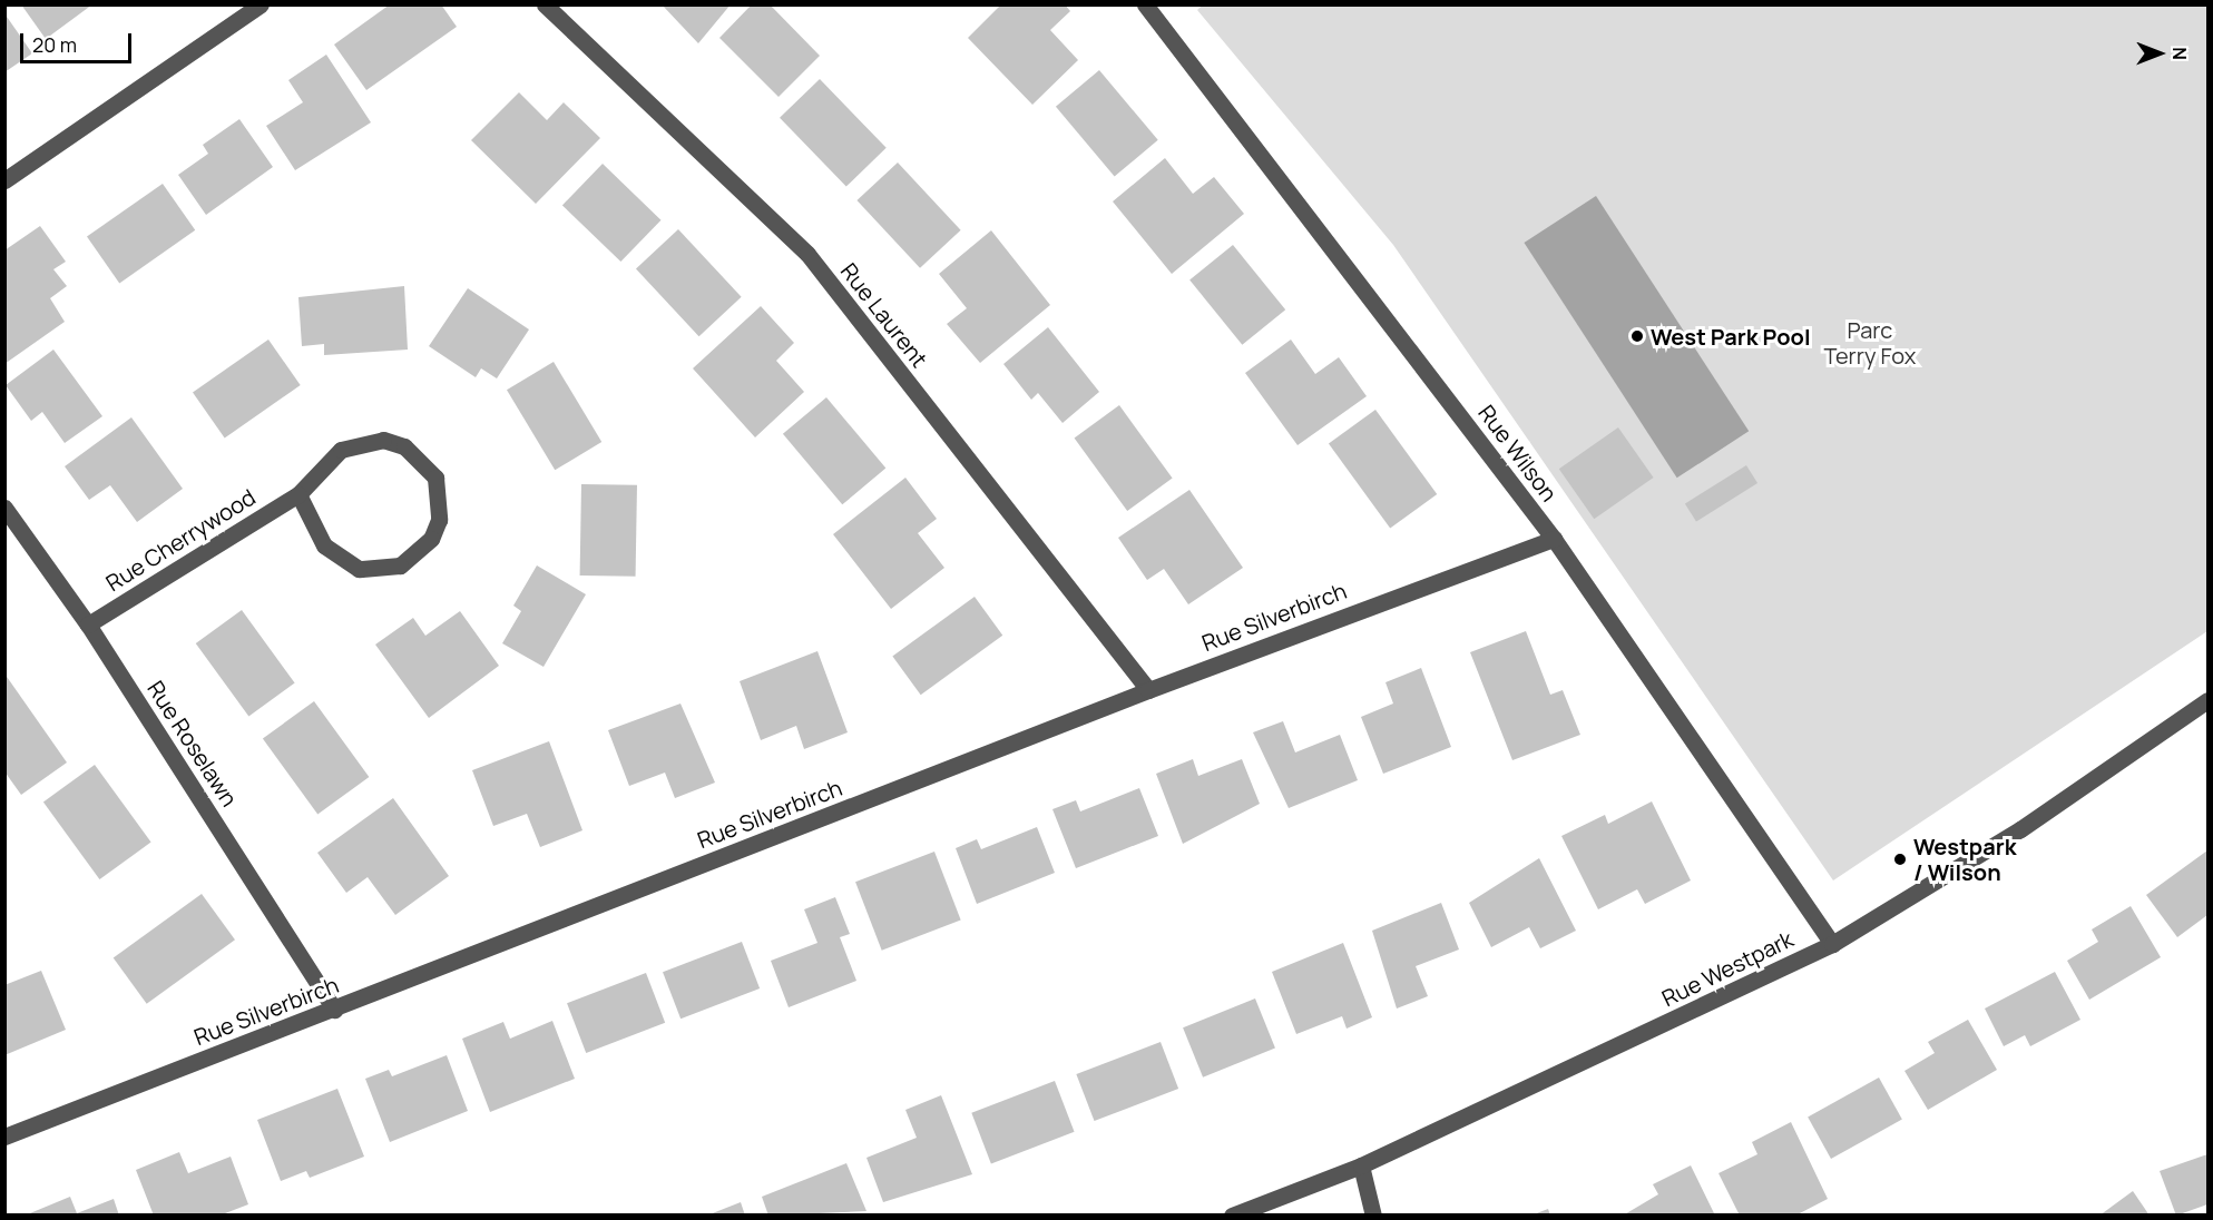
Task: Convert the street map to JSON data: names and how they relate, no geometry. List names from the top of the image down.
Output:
{
  "streets": {
    "street": [
      "Rue Laurent",
      "Rue Wilson",
      "Rue Cherrywood",
      "Rue Silverbirch",
      "Rue Roselawn",
      "Rue Westpark"
    ]
  },
  "crossings": [
    ["Rue Laurent", "Rue Silverbirch"],
    ["Rue Wilson", "Rue Silverbirch"],
    ["Rue Wilson", "Rue Westpark"],
    ["Rue Cherrywood", "Rue Roselawn"],
    ["Rue Silverbirch", "Rue Roselawn"]
  ],
  "parks": ["Parc Terry Fox"],
  "places": ["West Park Pool", "Westpark / Wilson"],
  "scale_bar": "20 m",
  "north": "right"
}
